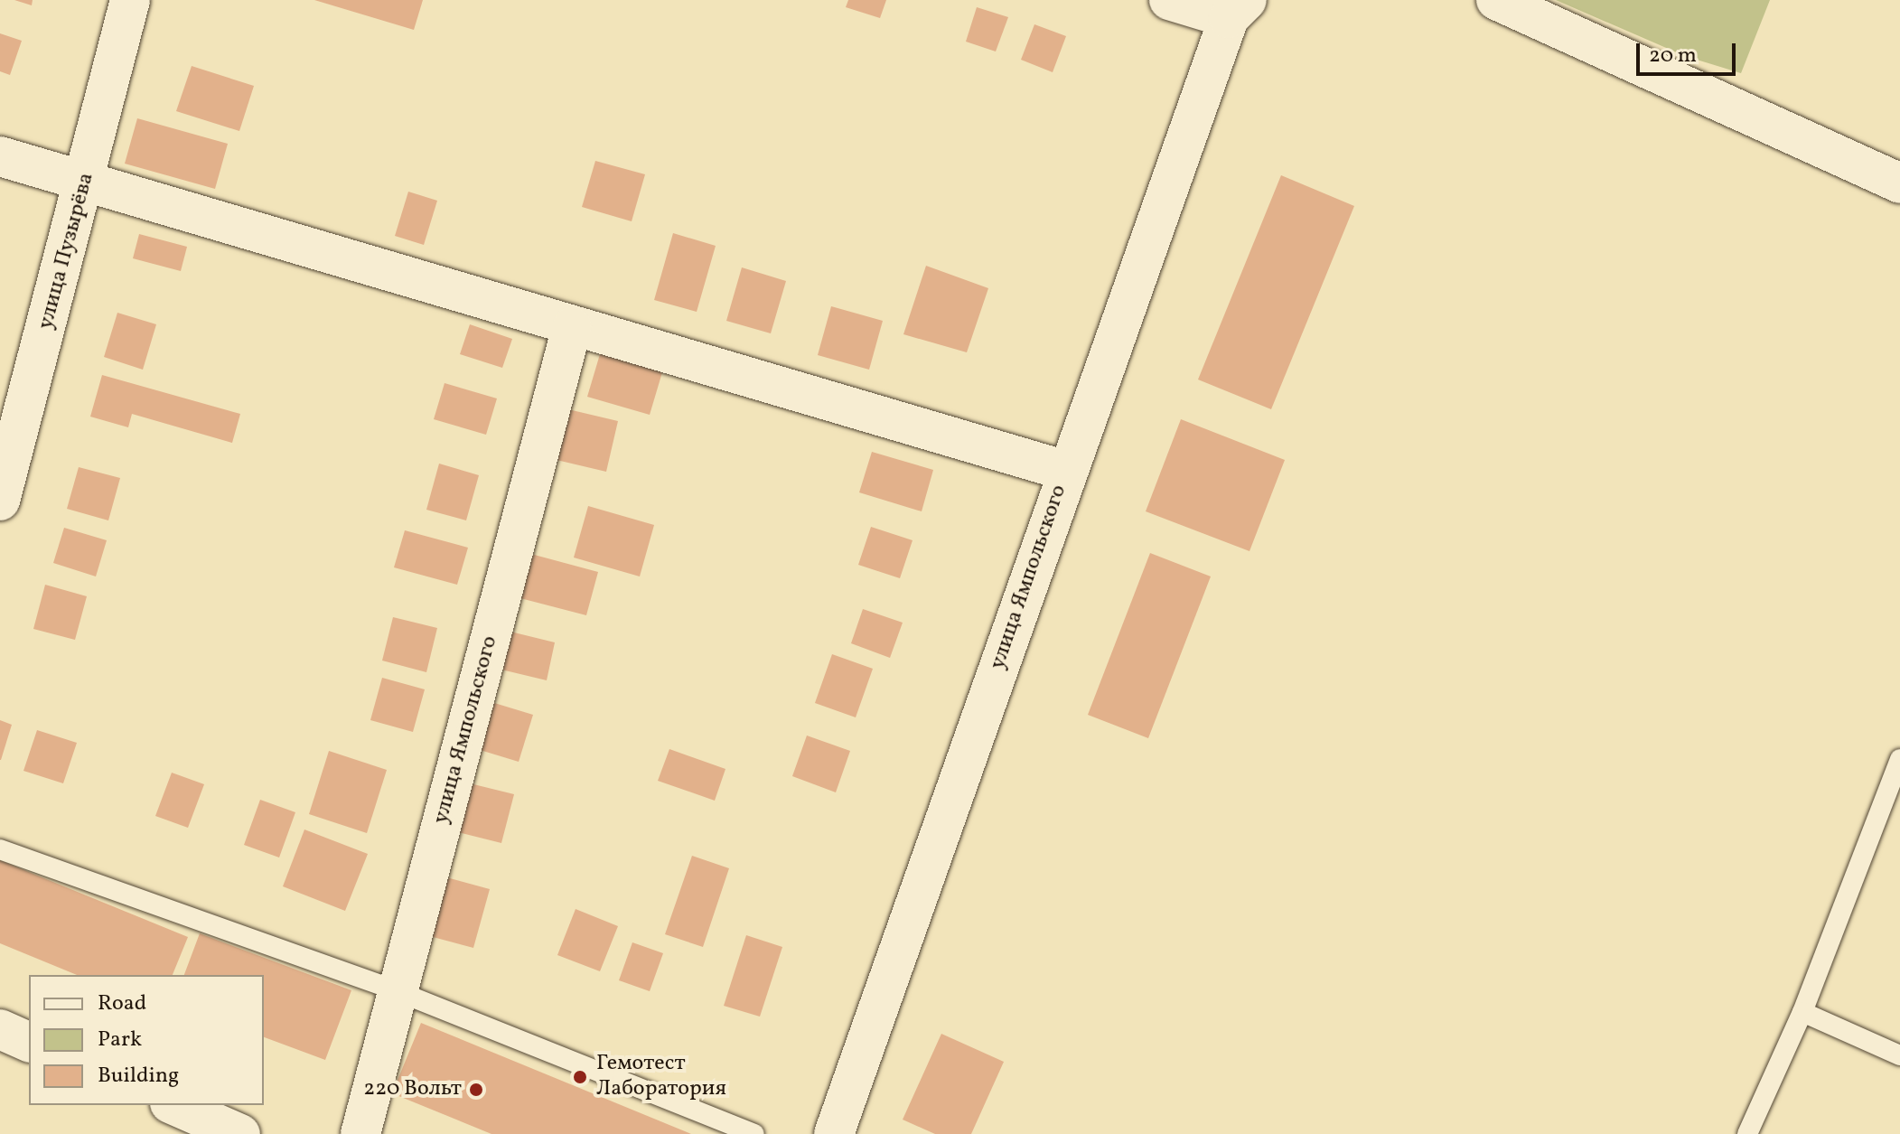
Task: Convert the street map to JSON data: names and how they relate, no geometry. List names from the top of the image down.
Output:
{
  "streets": {
    "street": ["улица Пузырёва", "улица Ямпольского"]
  },
  "crossings": [
    ["улица Пузырёва", "улица Ямпольского"]
  ],
  "places": ["Гемотест Лаборатория", "220 Вольт"],
  "legend": ["Road", "Park", "Building"],
  "scale_bar": "20 m"
}
